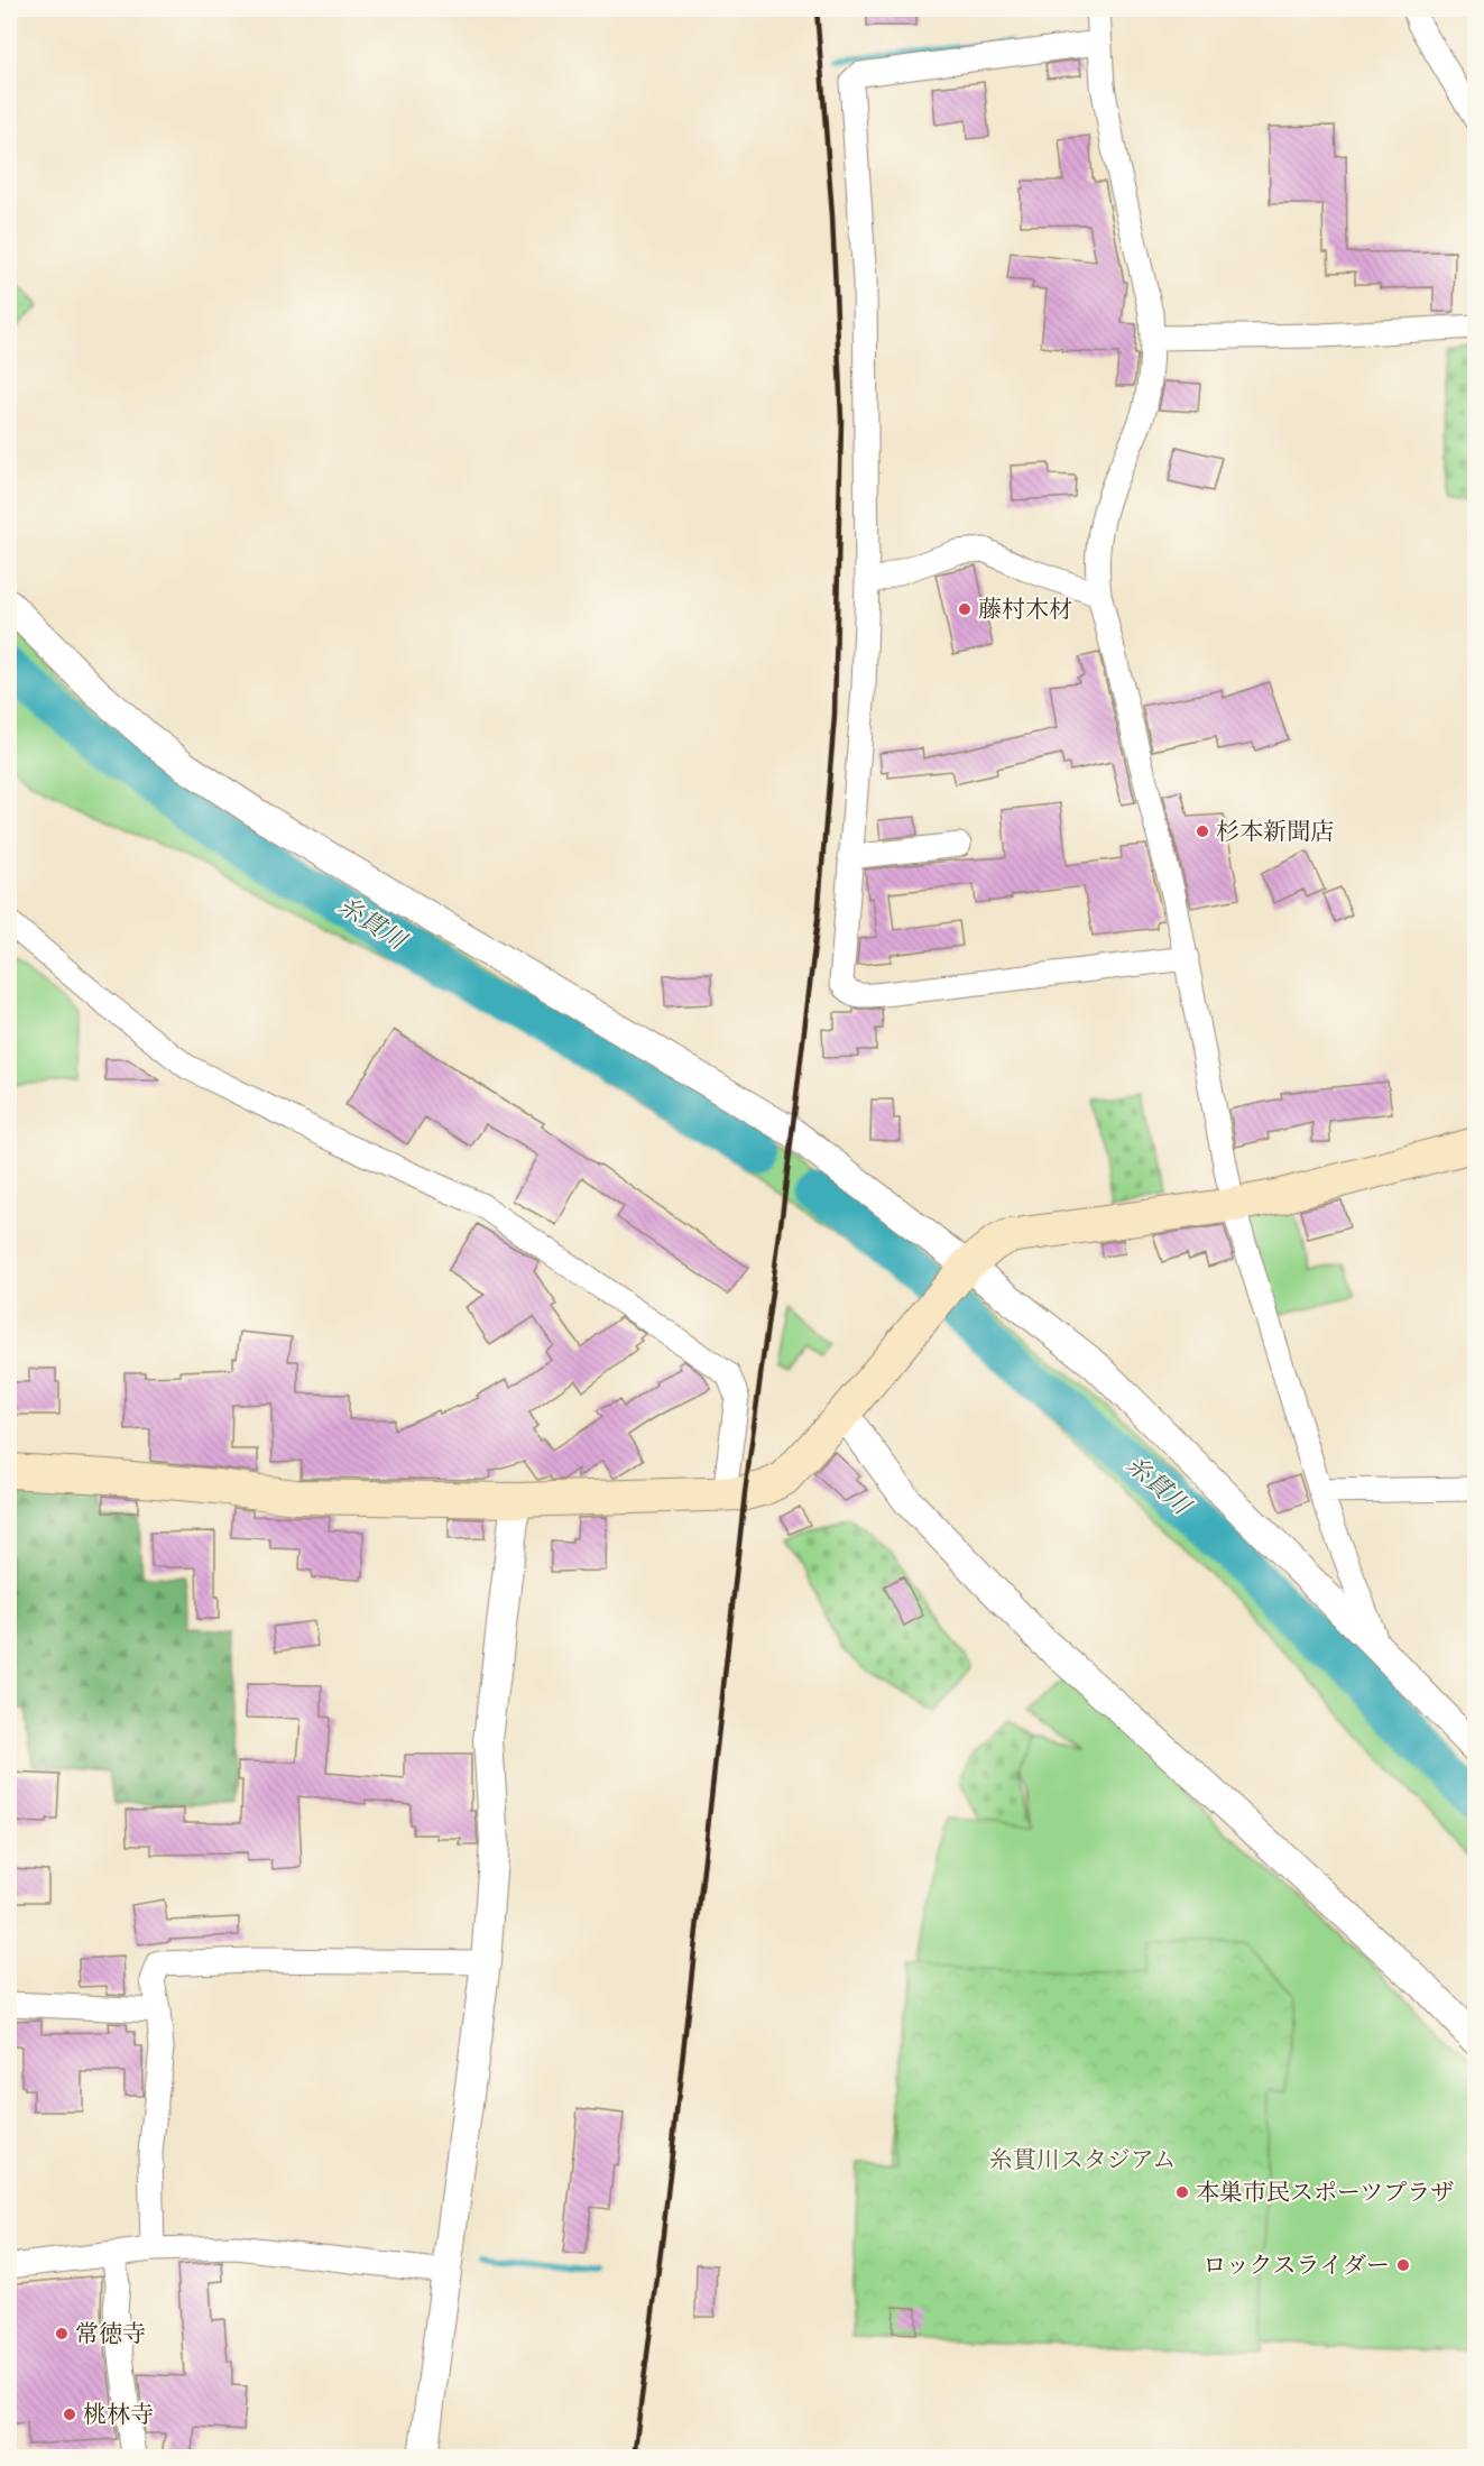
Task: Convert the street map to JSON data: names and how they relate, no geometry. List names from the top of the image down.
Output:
{
  "water": ["糸貫川"],
  "parks": ["糸貫川スタジアム"],
  "places": [
    "藤村木材",
    "杉本新聞店",
    "本巣市民スポーツプラザ",
    "ロックスライダー",
    "常徳寺",
    "桃林寺"
  ]
}
